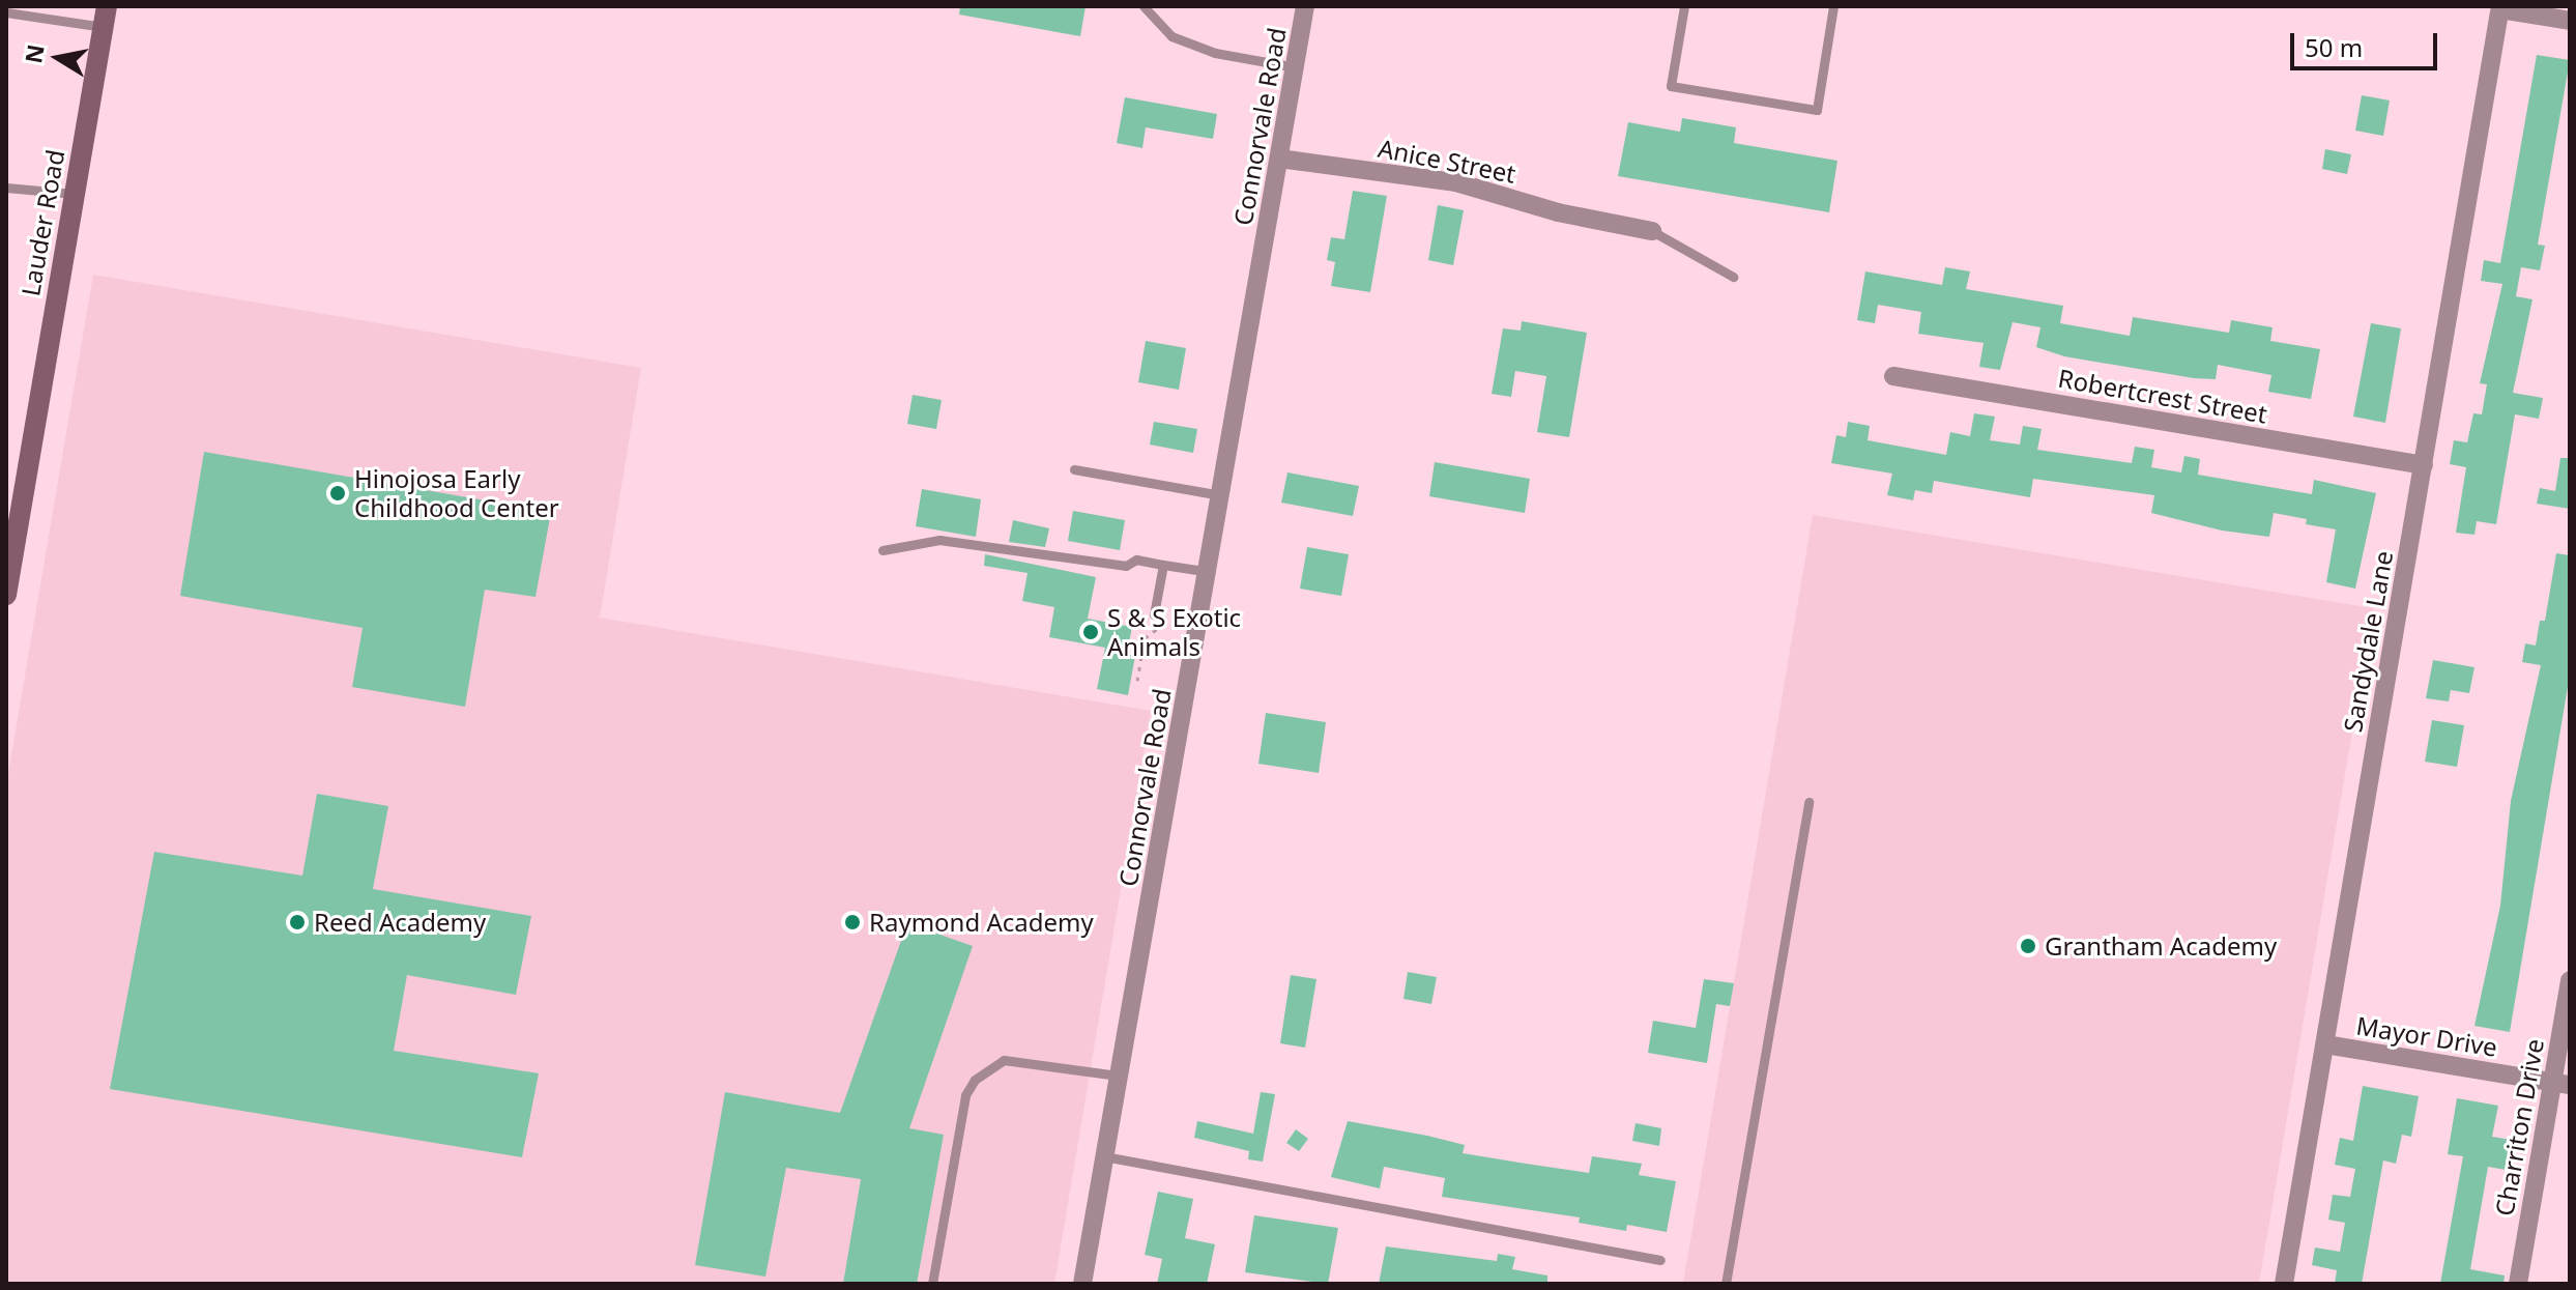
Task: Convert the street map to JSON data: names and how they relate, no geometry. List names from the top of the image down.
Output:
{
  "streets": {
    "street": [
      "Connorvale Road",
      "Anice Street",
      "Lauder Road",
      "Robertcrest Street",
      "Sandydale Lane",
      "Mayor Drive",
      "Charriton Drive"
    ]
  },
  "crossings": [
    ["Connorvale Road", "Anice Street"],
    ["Robertcrest Street", "Sandydale Lane"],
    ["Sandydale Lane", "Mayor Drive"],
    ["Mayor Drive", "Charriton Drive"]
  ],
  "places": [
    "Hinojosa Early Childhood Center",
    "S & S Exotic Animals",
    "Reed Academy",
    "Raymond Academy",
    "Grantham Academy"
  ],
  "scale_bar": "50 m",
  "north": "left"
}
